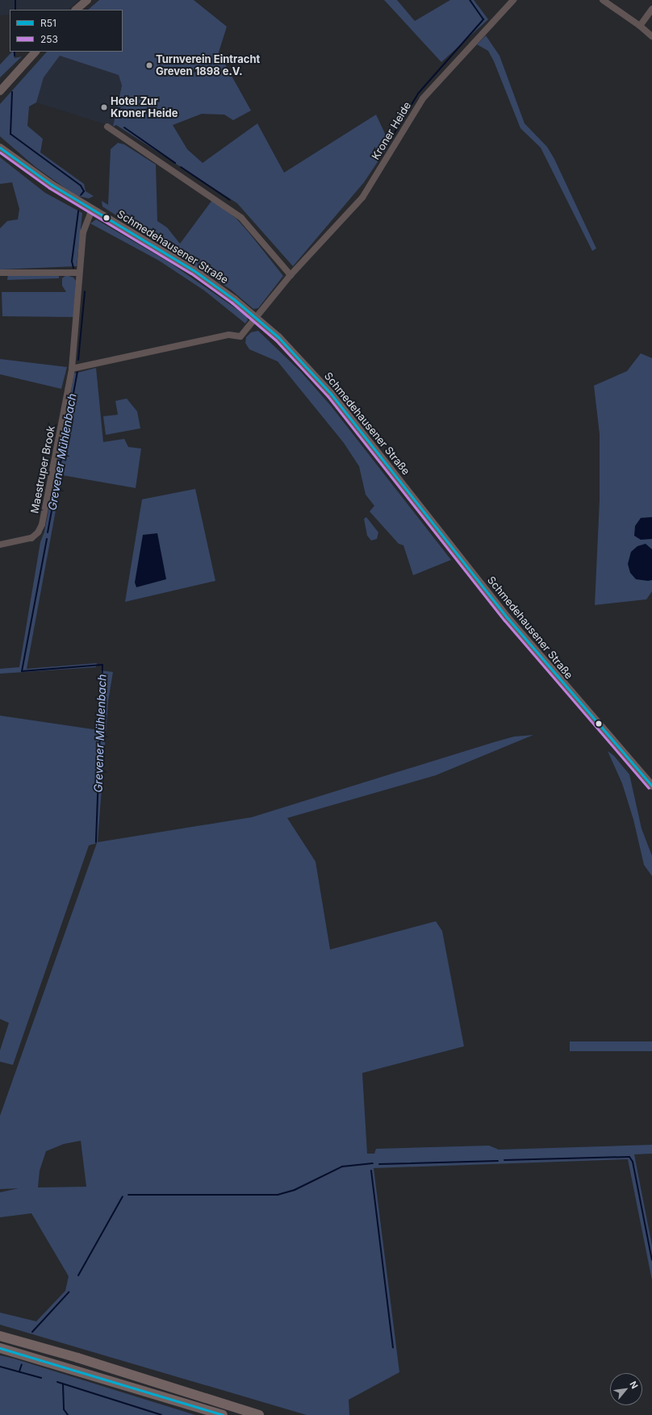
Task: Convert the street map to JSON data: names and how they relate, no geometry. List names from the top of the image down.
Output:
{
  "streets": {
    "main road": ["Schmedehausener Straße"],
    "street": ["Kroner Heide", "Maestruper Brook"]
  },
  "crossings": [
    ["Kroner Heide", "Schmedehausener Straße"],
    ["Schmedehausener Straße", "Maestruper Brook"]
  ],
  "water": ["Grevener Mühlenbach"],
  "places": ["Turnverein Eintracht Greven 1898 e.V.", "Hotel Zur Kroner Heide"],
  "lines": ["transit line R51", "transit line 253"],
  "legend": ["R51", "253"],
  "north": "top right"
}
